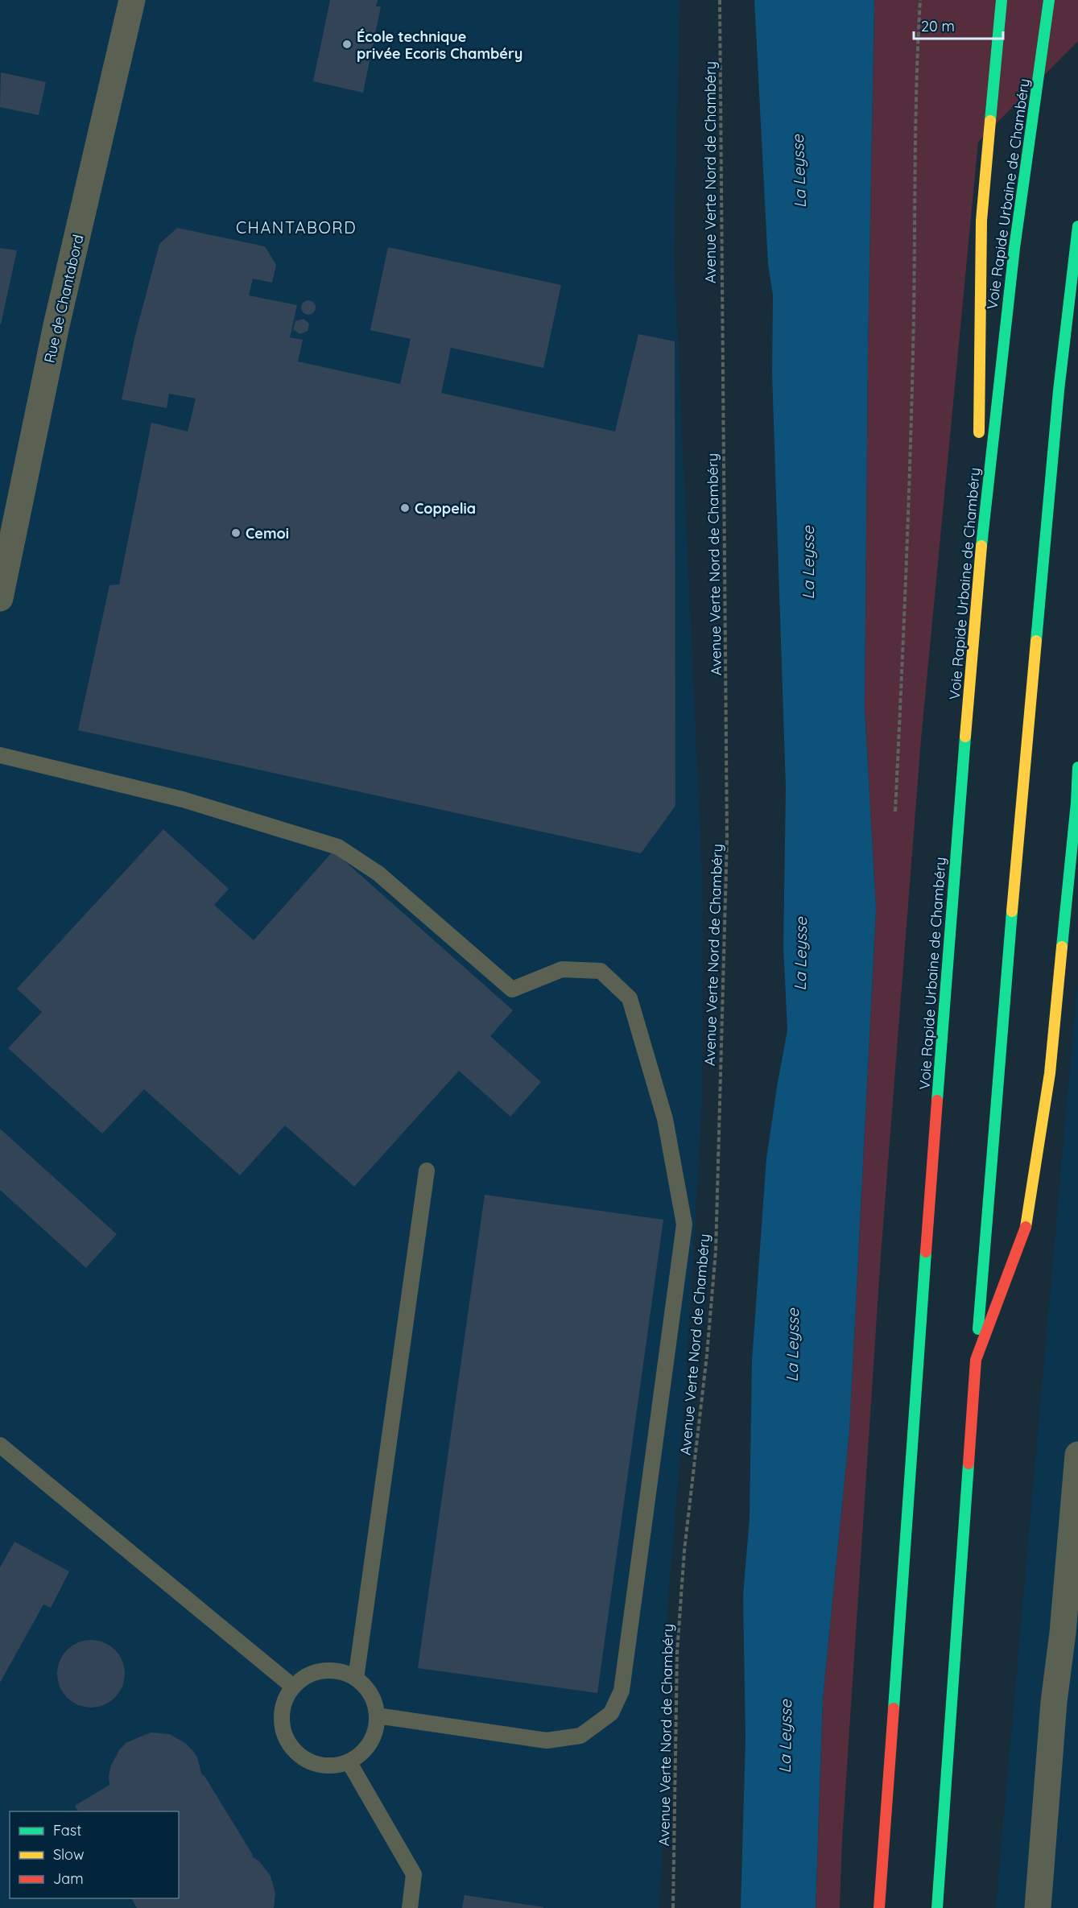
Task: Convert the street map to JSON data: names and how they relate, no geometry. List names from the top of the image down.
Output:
{
  "streets": {
    "highway": ["Voie Rapide Urbaine de Chambéry"],
    "street": ["Rue de Chantabord"],
    "path": ["Avenue Verte Nord de Chambéry"]
  },
  "districts": ["CHANTABORD"],
  "water": ["La Leysse"],
  "places": ["École technique privée Ecoris Chambéry", "Coppelia", "Cemoi"],
  "legend": ["Fast", "Slow", "Jam"],
  "scale_bar": "20 m"
}
